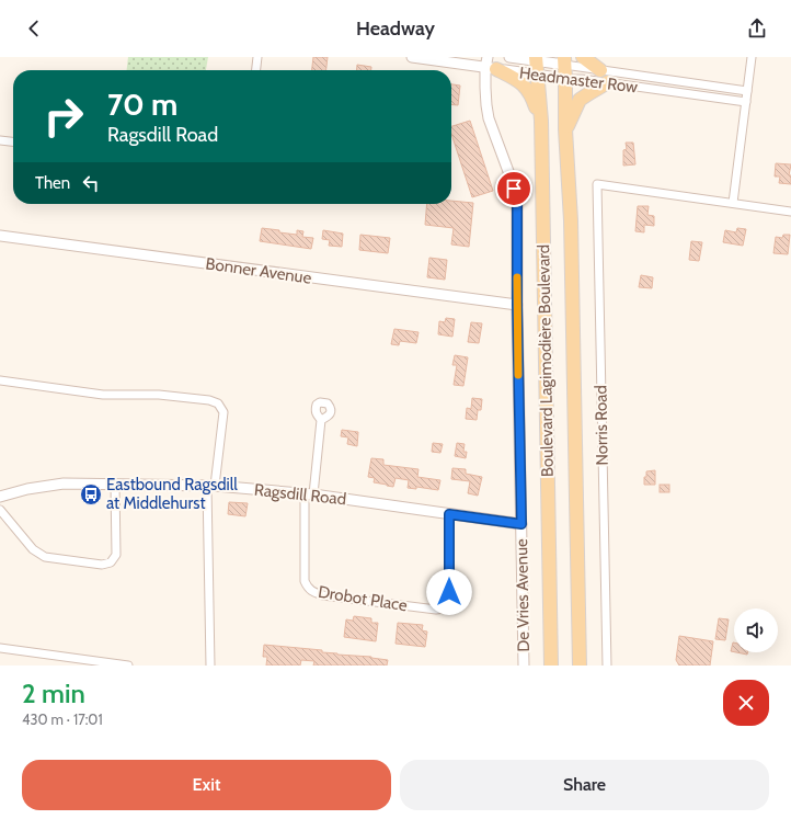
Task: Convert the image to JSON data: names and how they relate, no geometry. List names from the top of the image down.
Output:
{
  "streets": {
    "main road": ["Boulevard Lagimodière Boulevard"],
    "street": [
      "Headmaster Row",
      "Bonner Avenue",
      "Norris Road",
      "Ragsdill Road",
      "De Vries Avenue",
      "Drobot Place"
    ]
  },
  "crossings": [
    ["Headmaster Row", "Boulevard Lagimodière Boulevard"],
    ["Headmaster Row", "De Vries Avenue"],
    ["Bonner Avenue", "De Vries Avenue"],
    ["Ragsdill Road", "De Vries Avenue"],
    ["Ragsdill Road", "Drobot Place"]
  ],
  "places": {
    "bus stop": ["Eastbound Ragsdill at Middlehurst"]
  },
  "page": {
    "header": "Headway",
    "turn": ["70 m", "Ragsdill Road"],
    "then": "Then",
    "heading": ["2 min", "430 m · 17:01"],
    "buttons": ["Exit", "Share"]
  }
}
